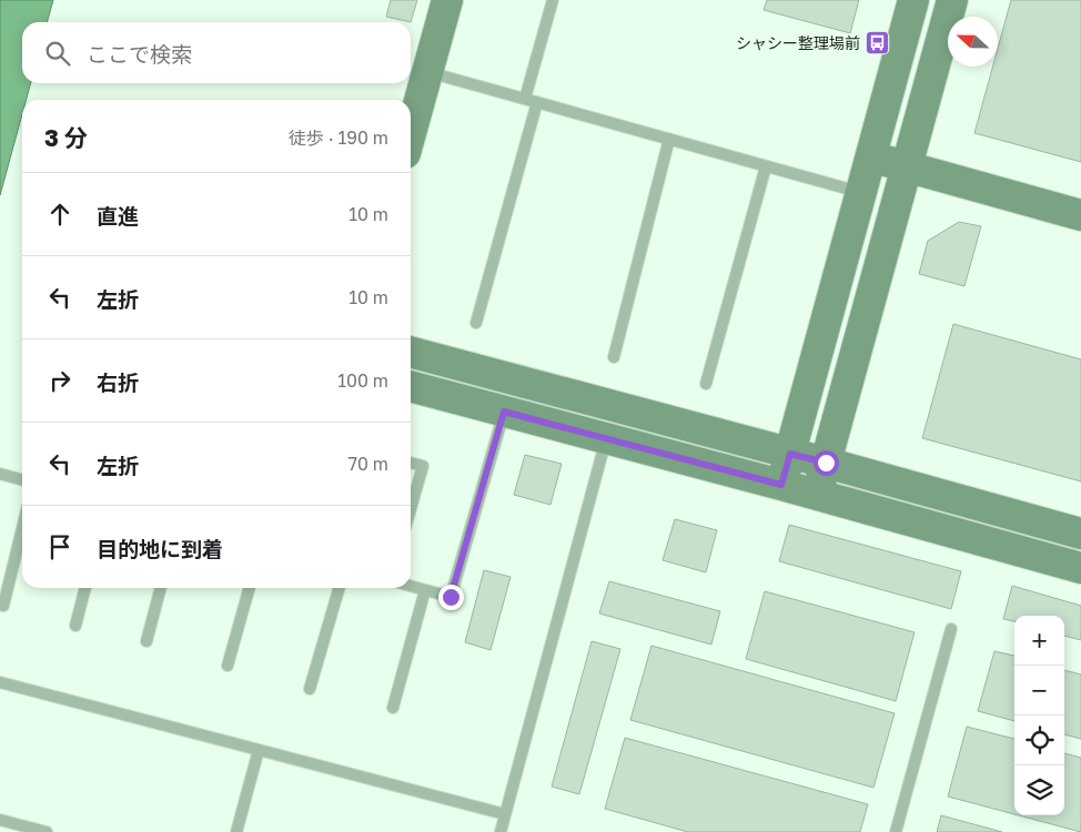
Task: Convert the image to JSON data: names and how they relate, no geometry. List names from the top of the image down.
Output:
{
  "places": {
    "bus stop": ["シャシー整理場前"]
  },
  "north": "left",
  "page": {
    "search": "ここで検索",
    "heading": ["3 分", "徒歩 · 190 m"],
    "list": [
      ["直進", "10 m"],
      ["左折", "10 m"],
      ["右折", "100 m"],
      ["左折", "70 m"],
      "目的地に到着"
    ],
    "map_buttons": ["+", "−"]
  }
}
